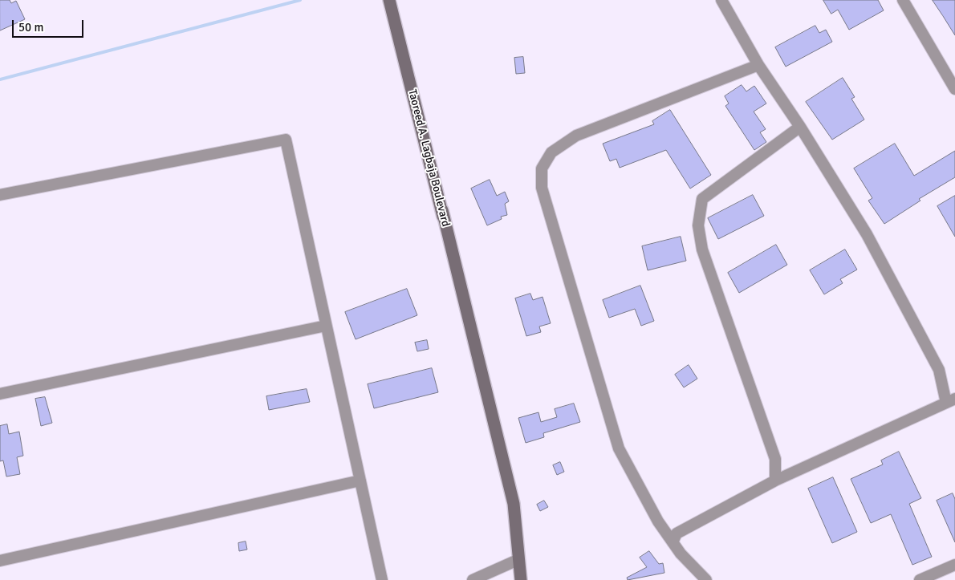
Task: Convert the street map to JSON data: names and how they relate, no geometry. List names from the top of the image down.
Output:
{
  "streets": {
    "street": ["Taoreed A. Lagbaja Boulevard"]
  },
  "scale_bar": "50 m"
}
